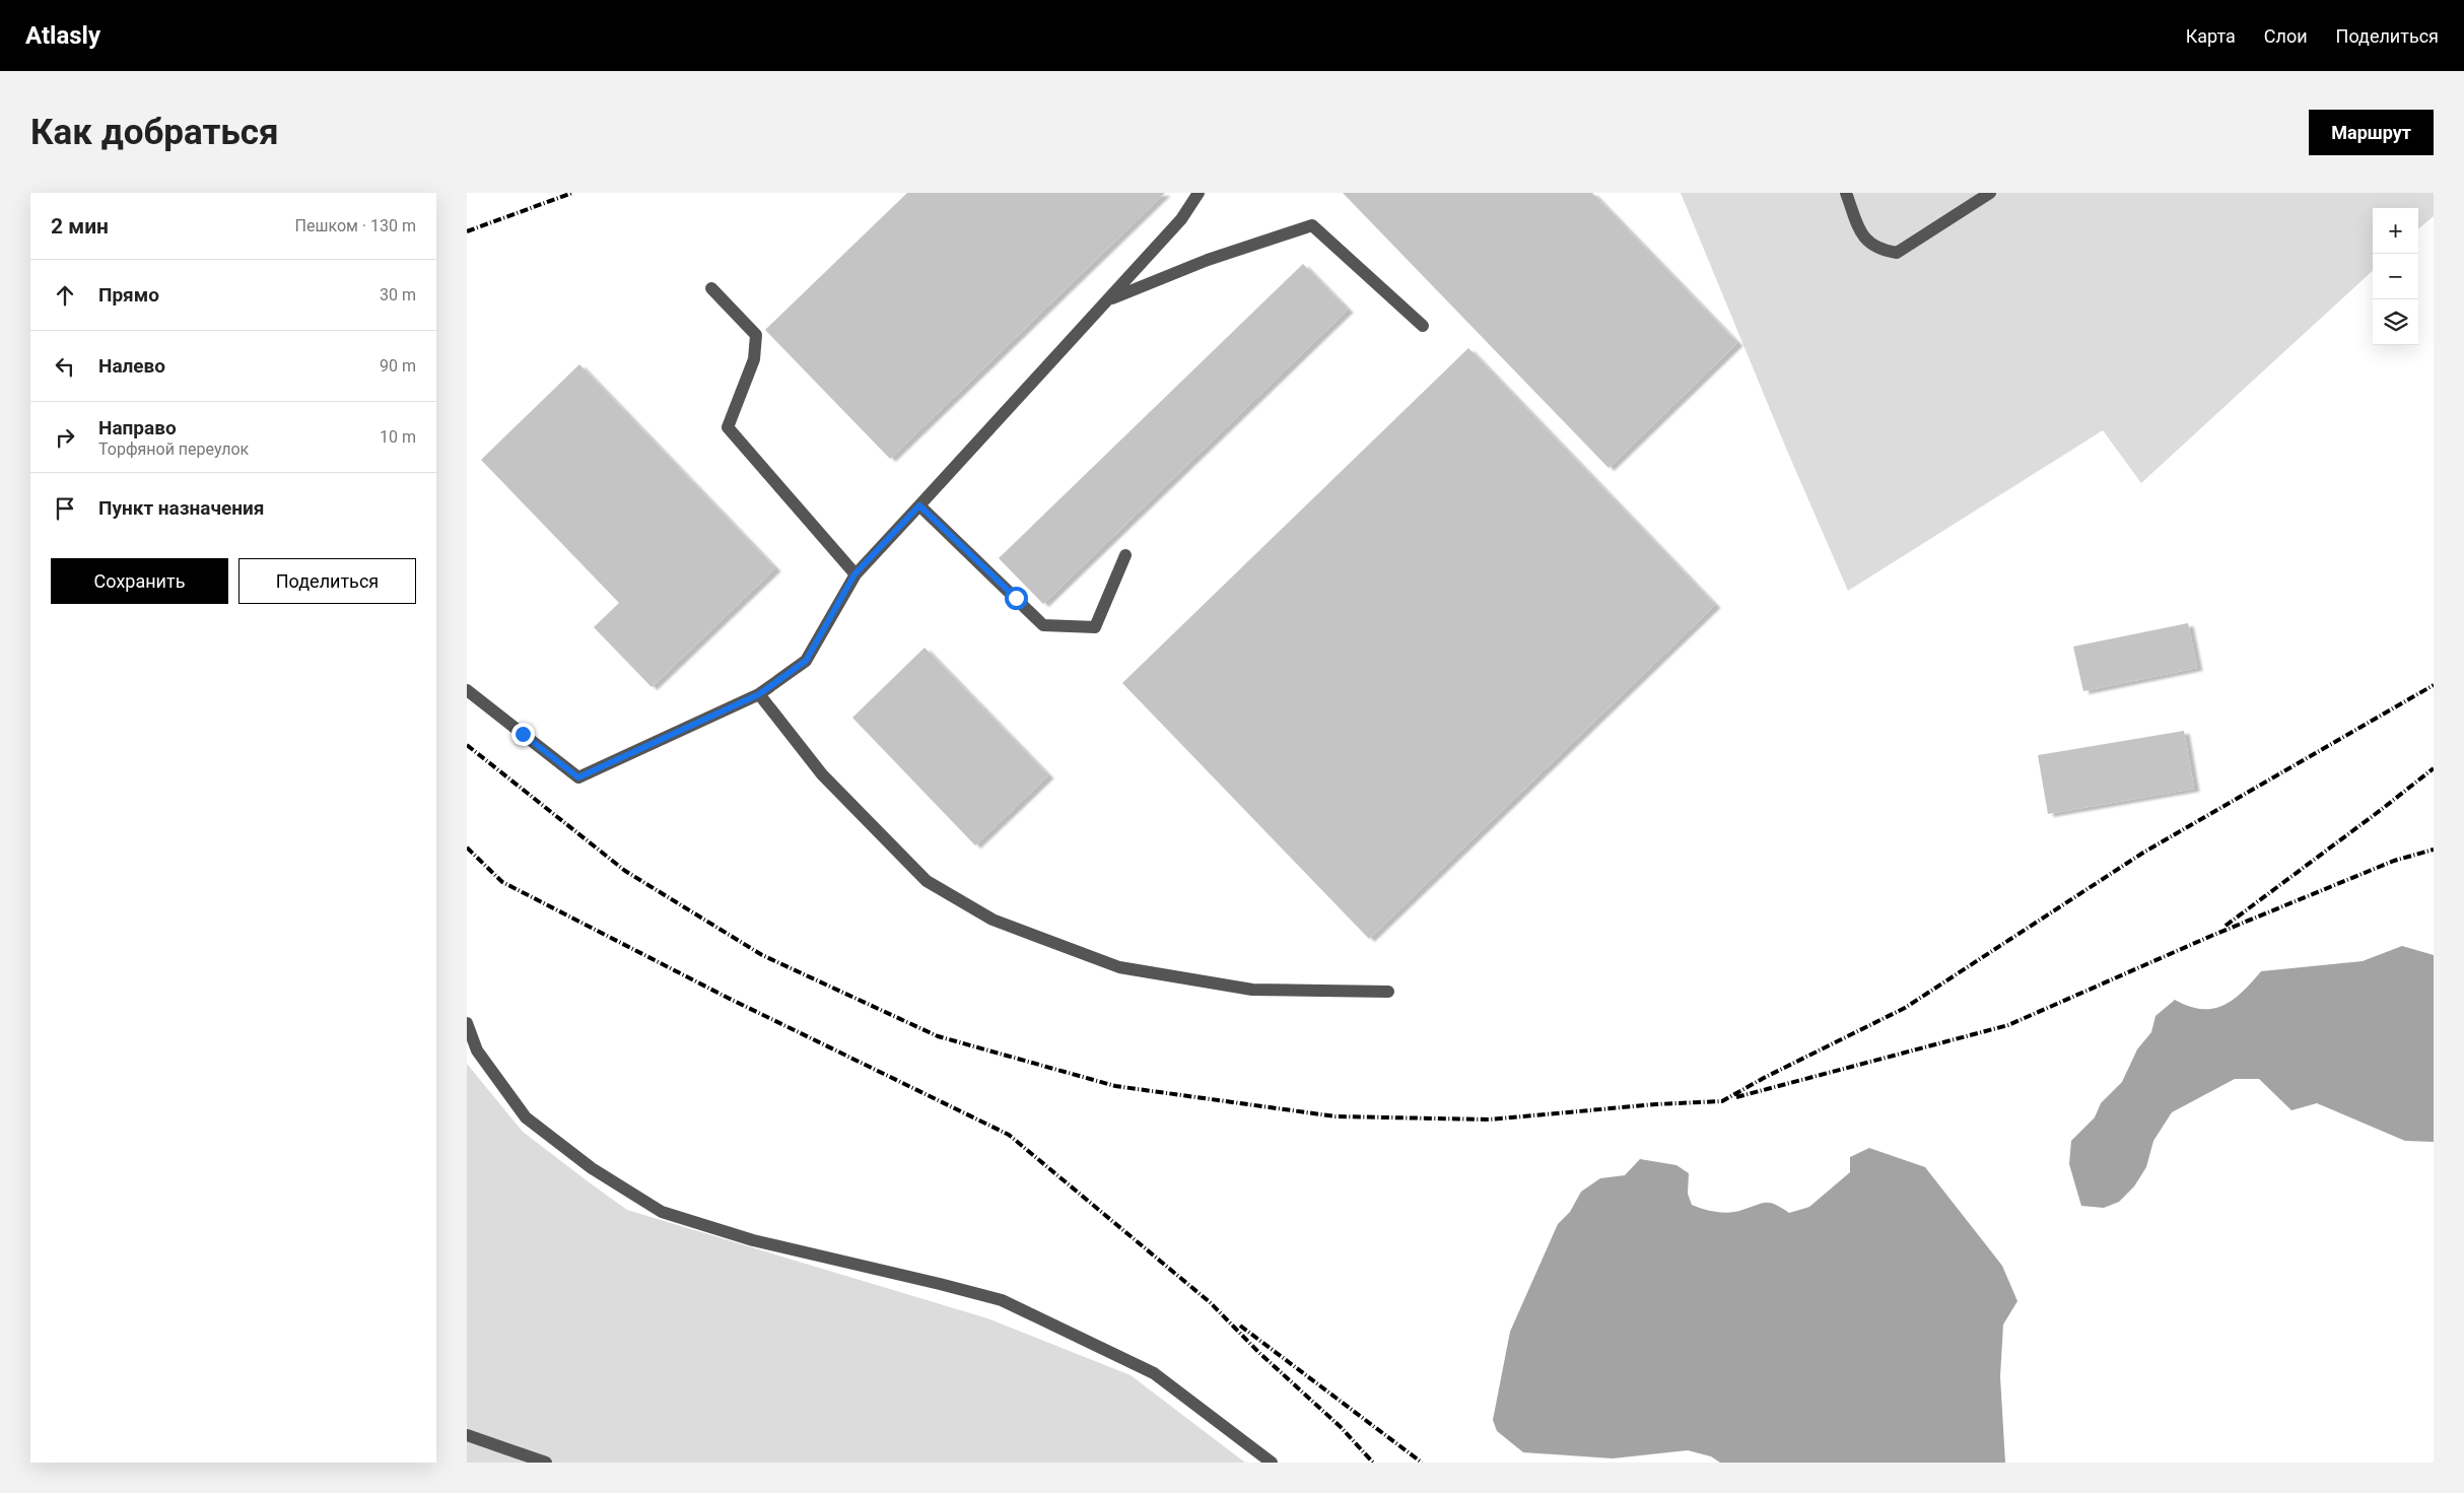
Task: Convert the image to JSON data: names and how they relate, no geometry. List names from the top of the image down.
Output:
{
  "page": {
    "header": "Atlasly",
    "nav": ["Карта", "Слои", "Поделиться"],
    "buttons": [
      "Маршрут",
      ["Сохранить", "Поделиться"]
    ],
    "title": "Как добраться",
    "heading": ["2 мин", "Пешком · 130 m"],
    "map_buttons": ["+", "−"],
    "list": [
      ["Прямо", "30 m"],
      ["Налево", "90 m"],
      ["Направо", "Торфяной переулок", "10 m"],
      "Пункт назначения"
    ]
  }
}
